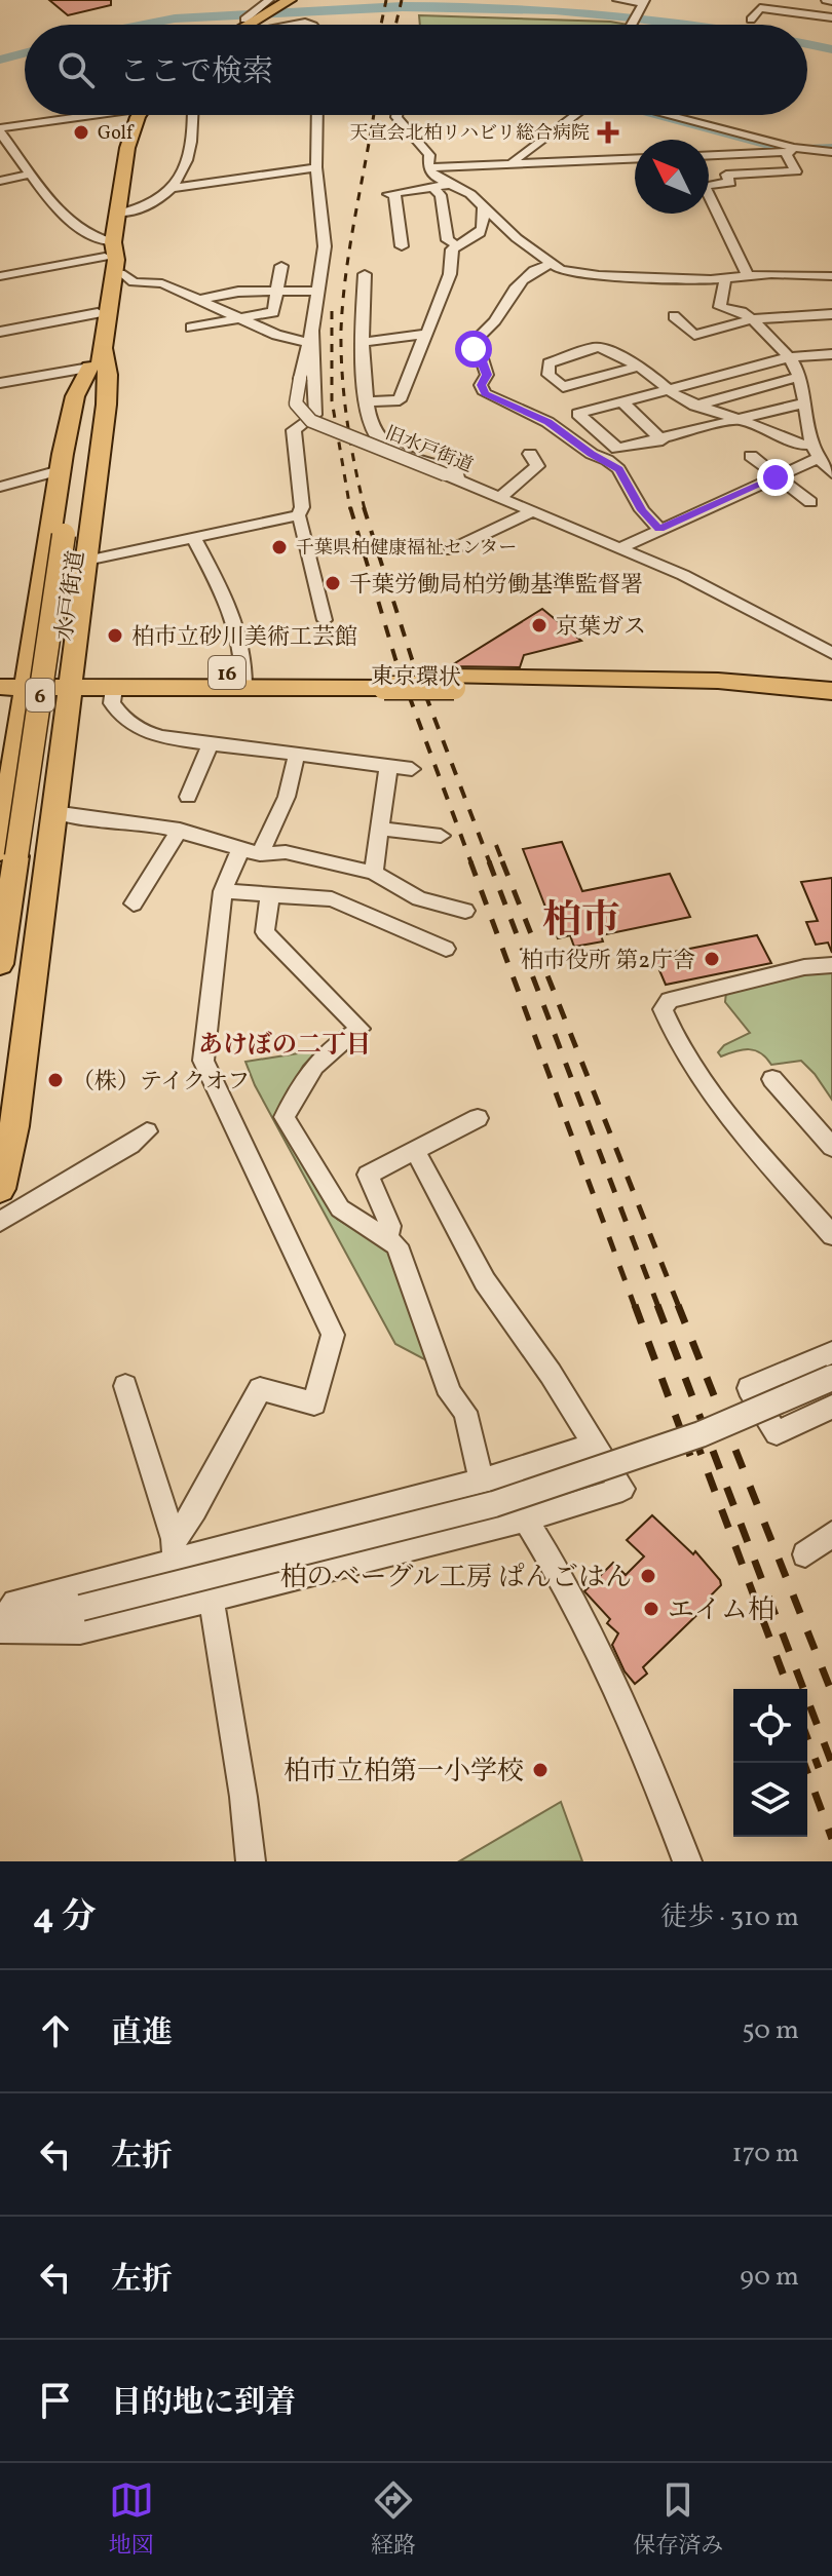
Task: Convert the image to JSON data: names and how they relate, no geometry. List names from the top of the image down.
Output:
{
  "streets": {
    "highway": [
      "水戸街道",
      "16",
      "東京環状",
      "6"
    ],
    "street": ["旧水戸街道"]
  },
  "crossings": [
    ["水戸街道", "6"],
    ["東京環状", "6"]
  ],
  "districts": ["柏市", "あけぼの二丁目"],
  "places": {
    "other": [
      "Golf",
      "千葉県柏健康福祉センター",
      "千葉労働局柏労働基準監督署",
      "京葉ガス",
      "柏市立砂川美術工芸館",
      "柏市役所 第2庁舎",
      "（株）テイクオフ",
      "柏のベーグル工房 ぱんごはん",
      "エイム柏",
      "柏市立柏第一小学校"
    ],
    "health": ["天宣会北柏リハビリ総合病院"]
  },
  "north": "top left",
  "page": {
    "search": "ここで検索",
    "heading": ["4 分", "徒歩 · 310 m"],
    "list": [
      ["直進", "50 m"],
      ["左折", "170 m"],
      ["左折", "90 m"],
      "目的地に到着"
    ],
    "nav": ["地図", "経路", "保存済み"]
  }
}
